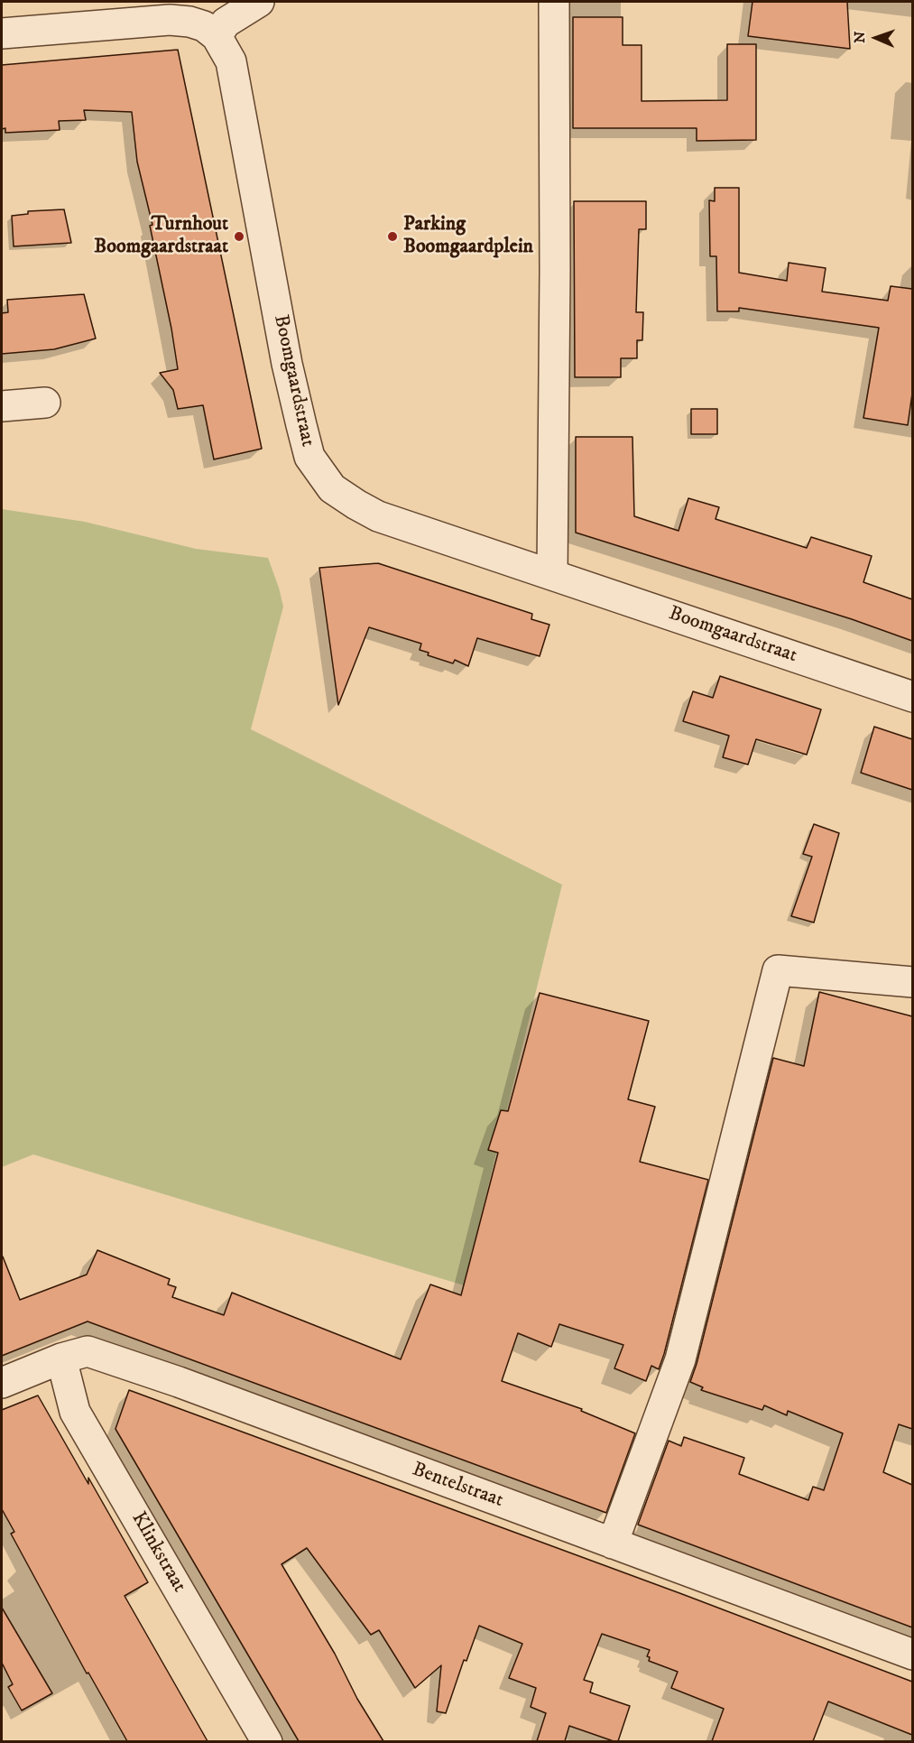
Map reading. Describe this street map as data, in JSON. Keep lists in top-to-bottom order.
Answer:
{
  "streets": {
    "street": ["Boomgaardstraat", "Bentelstraat", "Klinkstraat"]
  },
  "crossings": [
    ["Bentelstraat", "Klinkstraat"]
  ],
  "places": ["Turnhout Boomgaardstraat", "Parking Boomgaardplein"],
  "north": "left"
}
